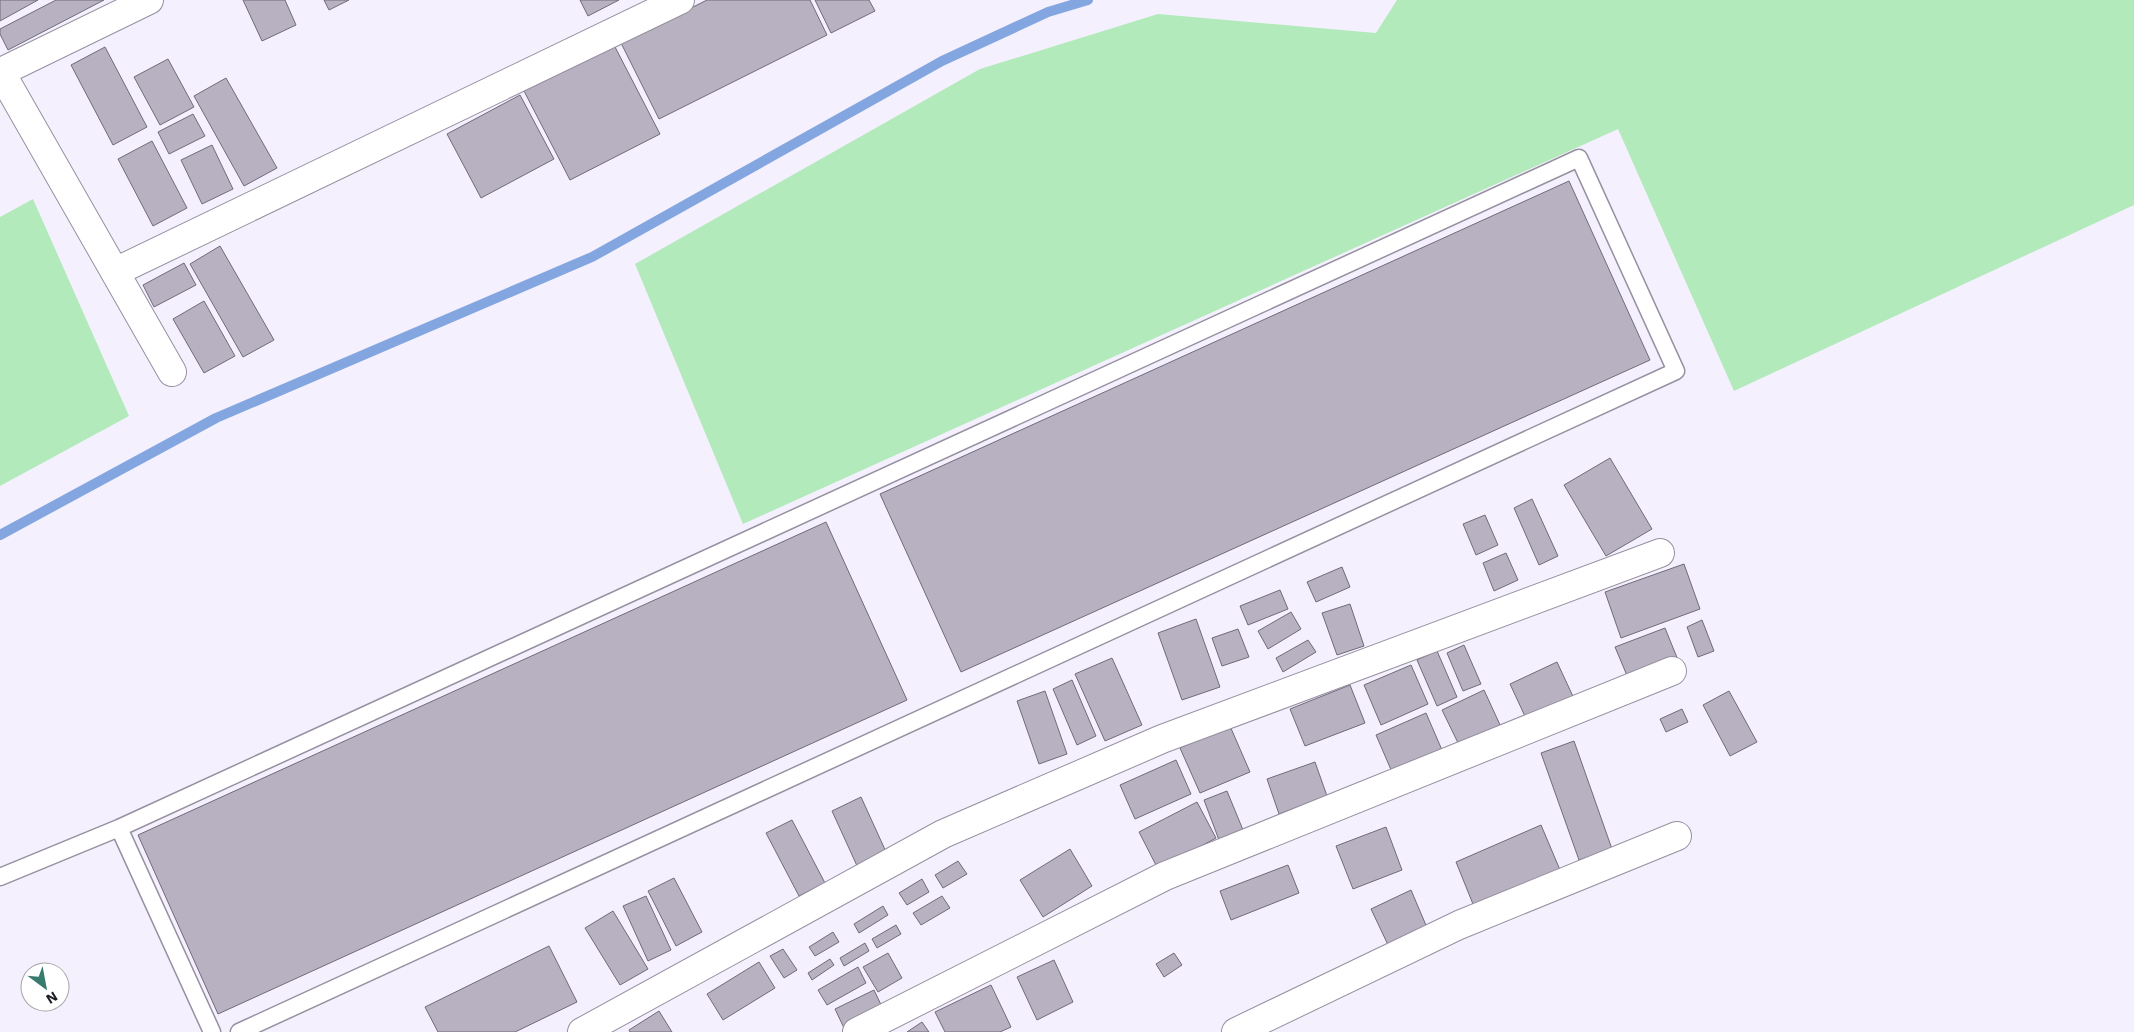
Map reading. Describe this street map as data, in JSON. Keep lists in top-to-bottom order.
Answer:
{
  "north": "bottom right"
}
